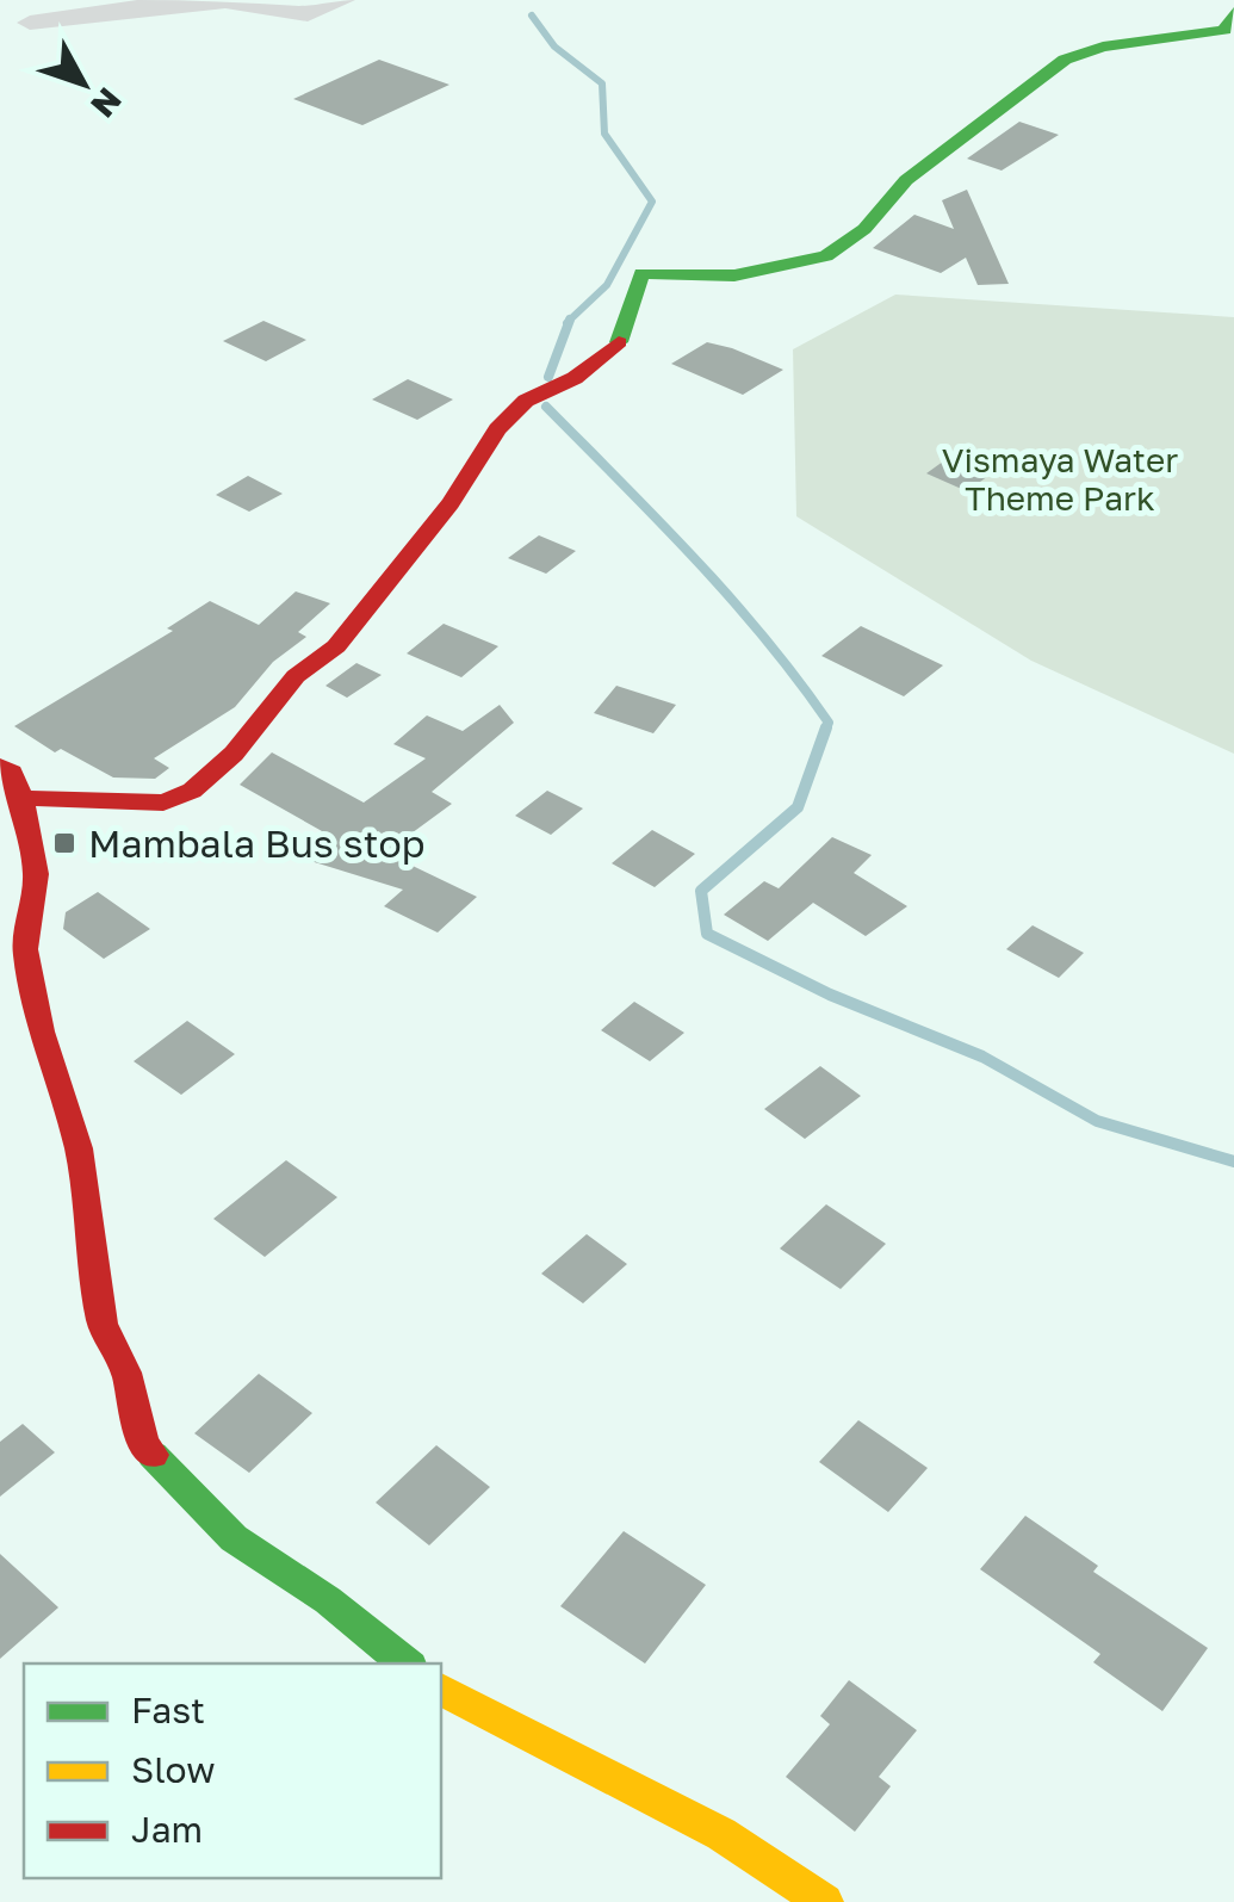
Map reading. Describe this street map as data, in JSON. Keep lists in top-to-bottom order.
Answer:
{
  "parks": ["Vismaya Water Theme Park"],
  "places": {
    "transit": ["Mambala Bus stop"]
  },
  "legend": ["Fast", "Slow", "Jam"],
  "north": "bottom right"
}
